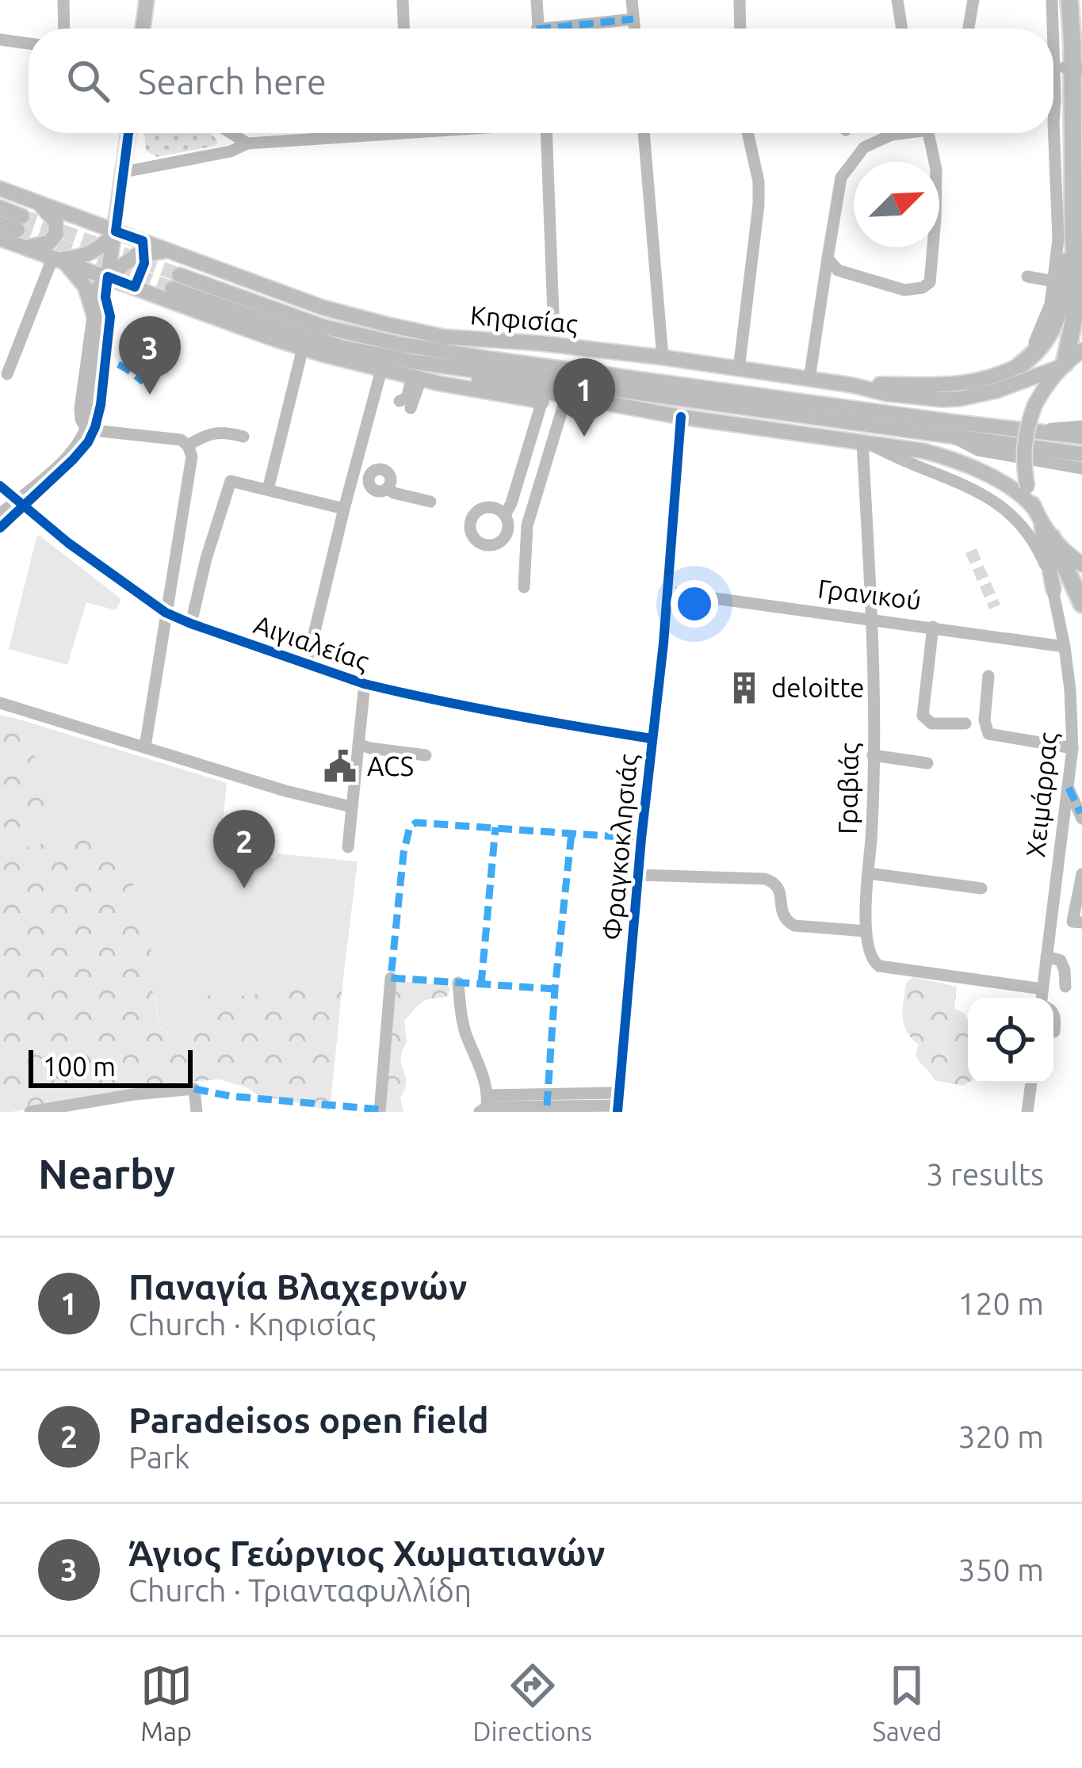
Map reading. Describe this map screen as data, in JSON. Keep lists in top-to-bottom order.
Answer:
{
  "streets": {
    "main road": ["Κηφισίας"],
    "street": [
      "Γρανικού",
      "Αιγιαλείας",
      "Γραβιάς",
      "Χειμάρρας",
      "Φραγκοκλησιάς"
    ]
  },
  "crossings": [
    ["Γρανικού", "Γραβιάς"],
    ["Γρανικού", "Χειμάρρας"],
    ["Γρανικού", "Φραγκοκλησιάς"],
    ["Αιγιαλείας", "Φραγκοκλησιάς"],
    ["Γραβιάς", "Χειμάρρας"]
  ],
  "places": {
    "building": ["deloitte"],
    "public building": ["ACS"]
  },
  "scale_bar": "100 m",
  "north": "top right",
  "page": {
    "search": "Search here",
    "pins": ["3", "1", "2"],
    "scale": "100 m",
    "heading": ["Nearby", "3 results"],
    "list": [
      {
        "mark": "1",
        "name": "Παναγία Βλαχερνών",
        "note": "Church · Κηφισίας",
        "value": "120 m"
      },
      {
        "mark": "2",
        "name": "Paradeisos open field",
        "note": "Park",
        "value": "320 m"
      },
      {
        "mark": "3",
        "name": "Άγιος Γεώργιος Χωματιανών",
        "note": "Church · Τριανταφυλλίδη",
        "value": "350 m"
      }
    ],
    "nav": ["Map", "Directions", "Saved"]
  }
}
